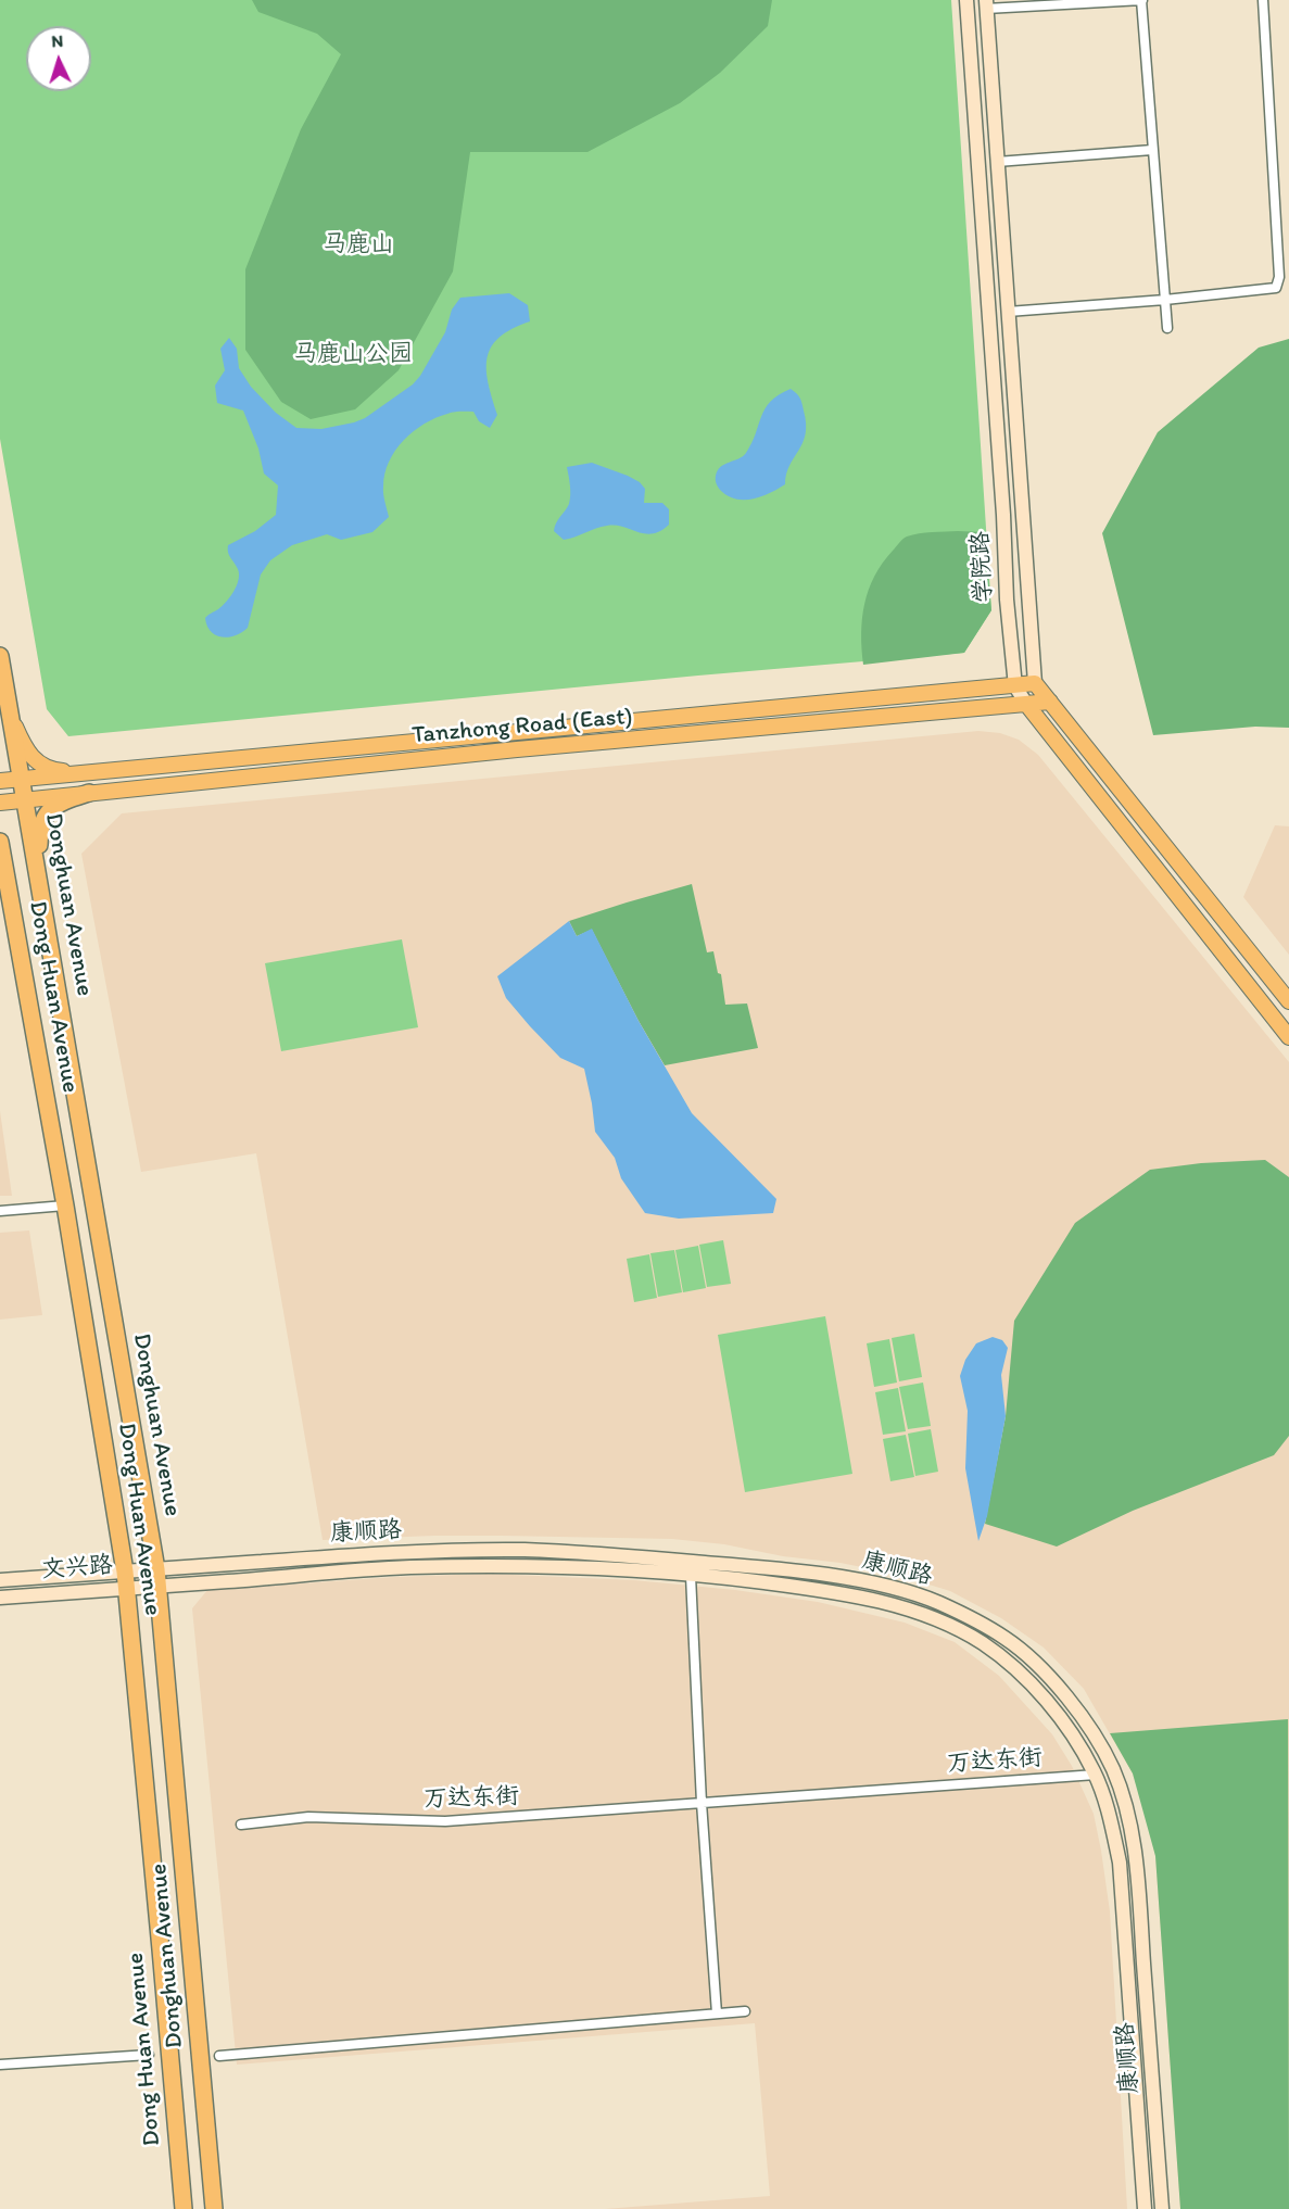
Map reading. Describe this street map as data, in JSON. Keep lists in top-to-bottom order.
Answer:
{
  "streets": {
    "highway": ["Donghuan Avenue", "Dong Huan Avenue"],
    "main road": [
      "学院路",
      "Tanzhong Road (East)",
      "康顺路",
      "文兴路"
    ],
    "street": ["万达东街"]
  },
  "crossings": [
    ["学院路", "Tanzhong Road (East)"],
    ["Tanzhong Road (East)", "Donghuan Avenue"],
    ["Donghuan Avenue", "康顺路"],
    ["Donghuan Avenue", "文兴路"],
    ["Dong Huan Avenue", "文兴路"],
    ["康顺路", "文兴路"],
    ["康顺路", "万达东街"]
  ],
  "parks": ["马鹿山", "马鹿山公园"],
  "north": "top"
}
